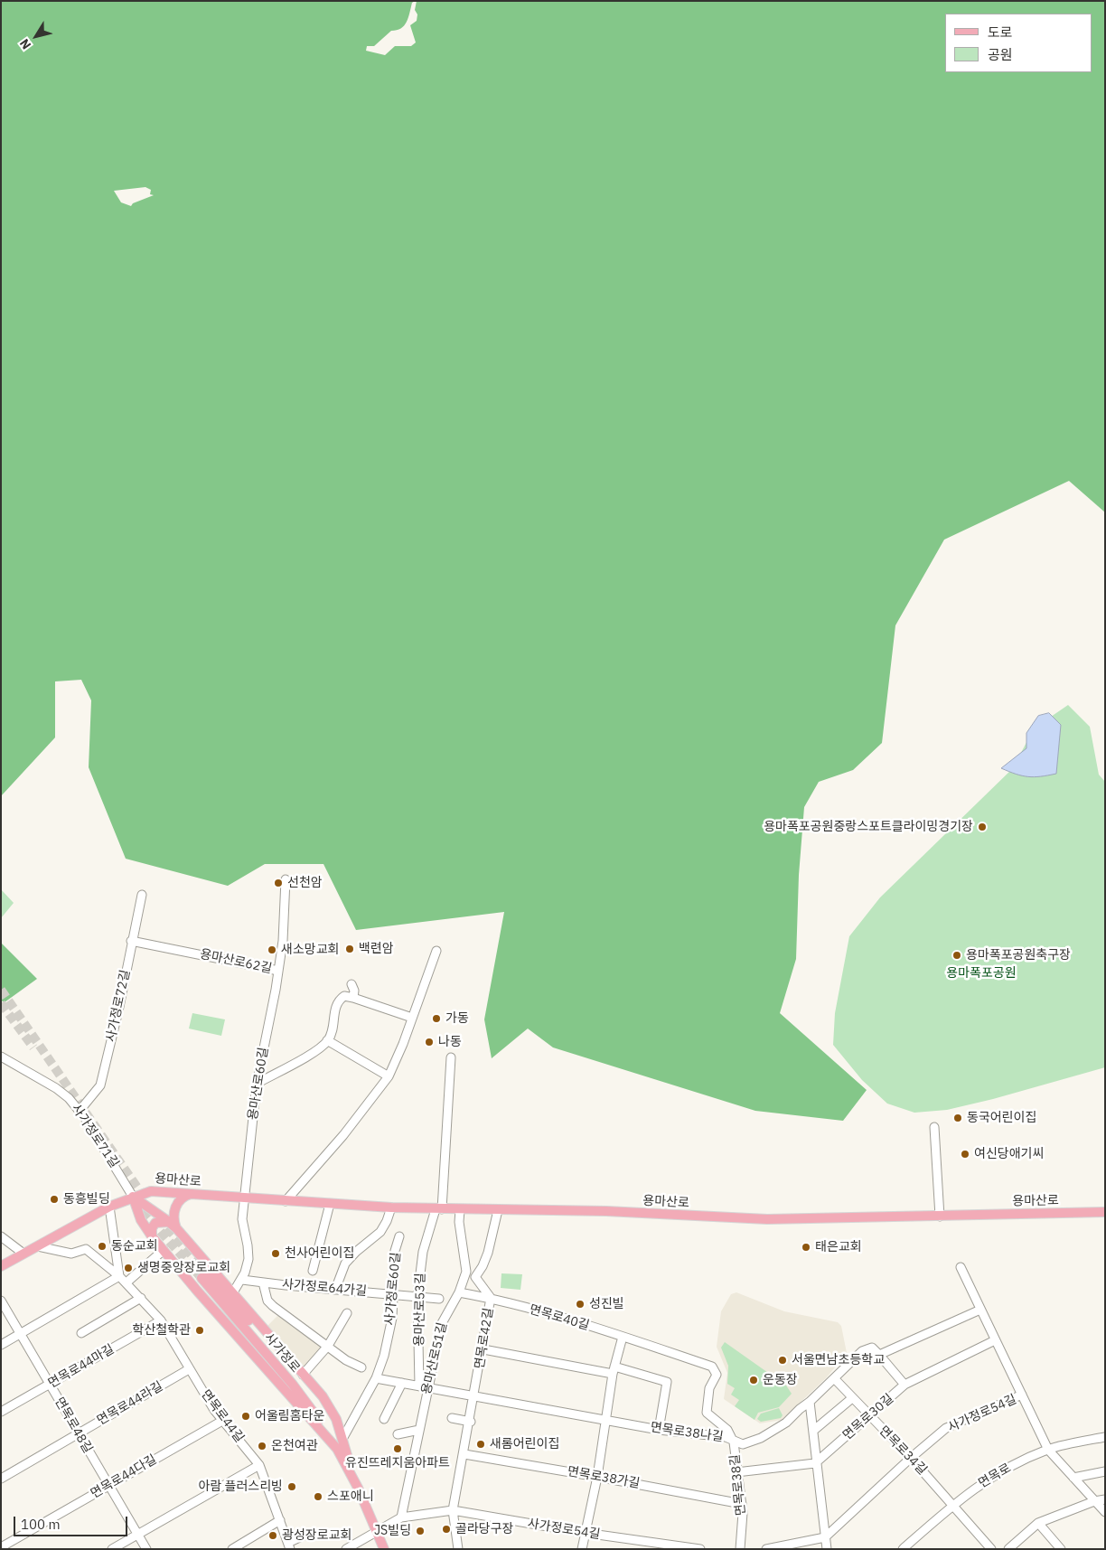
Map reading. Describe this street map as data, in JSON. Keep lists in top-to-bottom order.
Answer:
{
  "streets": {
    "main road": ["용마산로", "사가정로"],
    "street": [
      "용마산로62길",
      "사가정로72길",
      "용마산로60길",
      "사가정로71길",
      "사가정로64가길",
      "사가정로60길",
      "용마산로53길",
      "면목로40길",
      "면목로42길",
      "용마산로51길",
      "면목로44마길",
      "면목로44라길",
      "사가정로54길",
      "면목로44길",
      "면목로30길",
      "면목로48길",
      "면목로38나길",
      "면목로34길",
      "면목로",
      "면목로44다길",
      "면목로38가길",
      "면목로38길"
    ]
  },
  "crossings": [
    ["용마산로62길", "사가정로72길"],
    ["용마산로62길", "용마산로60길"],
    ["사가정로72길", "사가정로71길"],
    ["용마산로60길", "용마산로"],
    ["용마산로60길", "사가정로64가길"],
    ["사가정로71길", "용마산로"],
    ["용마산로", "용마산로53길"],
    ["용마산로", "면목로42길"],
    ["용마산로", "용마산로51길"],
    ["사가정로64가길", "사가정로60길"],
    ["사가정로64가길", "용마산로53길"],
    ["사가정로60길", "사가정로"],
    ["사가정로60길", "면목로38나길"],
    ["용마산로53길", "면목로38나길"],
    ["면목로40길", "면목로42길"],
    ["면목로40길", "용마산로51길"],
    ["면목로40길", "면목로38길"],
    ["면목로42길", "사가정로54길"],
    ["면목로42길", "면목로38나길"],
    ["면목로42길", "면목로38가길"],
    ["용마산로51길", "사가정로54길"],
    ["용마산로51길", "면목로38나길"],
    ["면목로44마길", "면목로44길"],
    ["면목로44마길", "면목로48길"],
    ["면목로44라길", "면목로44길"],
    ["면목로44라길", "면목로48길"],
    ["사가정로54길", "면목로34길"],
    ["면목로44길", "면목로44다길"],
    ["면목로30길", "면목로34길"],
    ["면목로48길", "면목로44다길"],
    ["면목로38나길", "면목로34길"],
    ["면목로38나길", "면목로38길"],
    ["면목로34길", "면목로"],
    ["면목로38가길", "면목로38길"]
  ],
  "parks": ["용마폭포공원"],
  "places": [
    "용마폭포공원중랑스포트클라이밍경기장",
    "선천암",
    "백련암",
    "새소망교회",
    "용마폭포공원축구장",
    "가동",
    "나동",
    "동국어린이집",
    "여신당애기씨",
    "동흥빌딩",
    "동순교회",
    "태은교회",
    "천사어린이집",
    "생명중앙장로교회",
    "성진빌",
    "학산철학관",
    "서울면남초등학교",
    "운동장",
    "어울림홈타운",
    "새롬어린이집",
    "온천여관",
    "유진뜨레지움아파트",
    "아람 플러스리빙",
    "스포애니",
    "골라당구장",
    "JS빌딩",
    "광성장로교회"
  ],
  "legend": ["도로", "공원"],
  "scale_bar": "100 m",
  "north": "bottom left"
}
